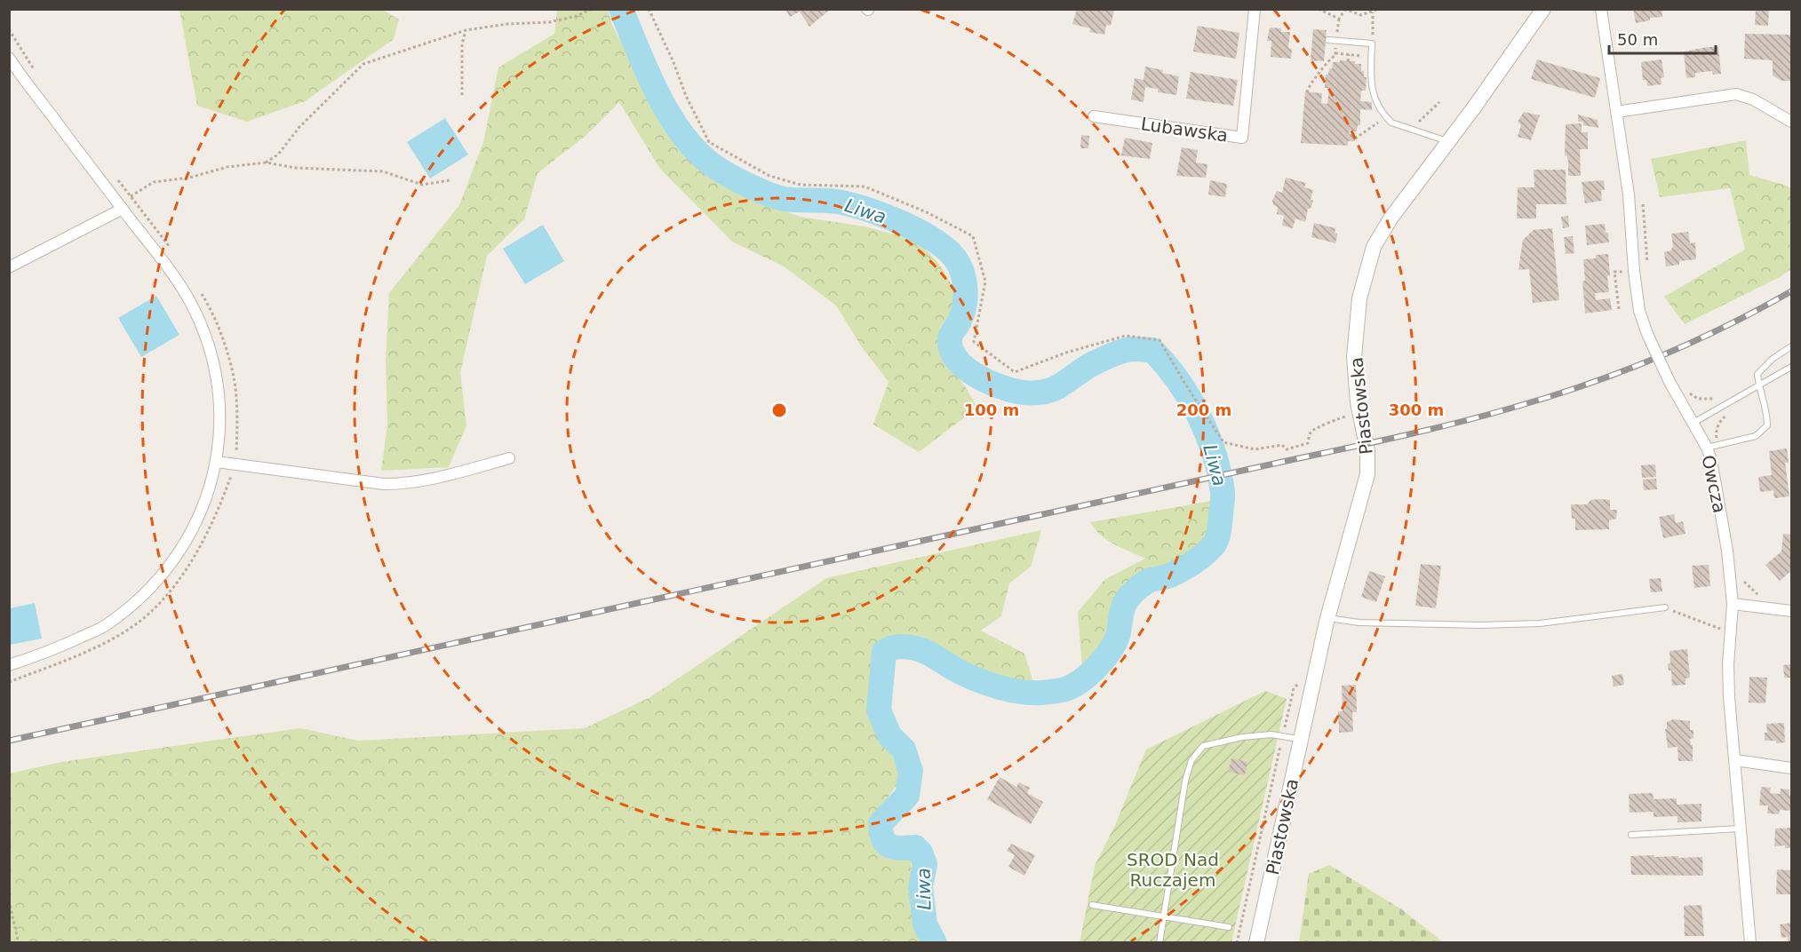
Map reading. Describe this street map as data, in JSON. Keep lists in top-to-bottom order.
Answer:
{
  "streets": {
    "street": ["Lubawska", "Piastowska", "Owcza"]
  },
  "water": ["Liwa"],
  "parks": ["SROD Nad Ruczajem"],
  "scale_bar": "50 m",
  "rings": ["100 m", "200 m", "300 m"]
}
